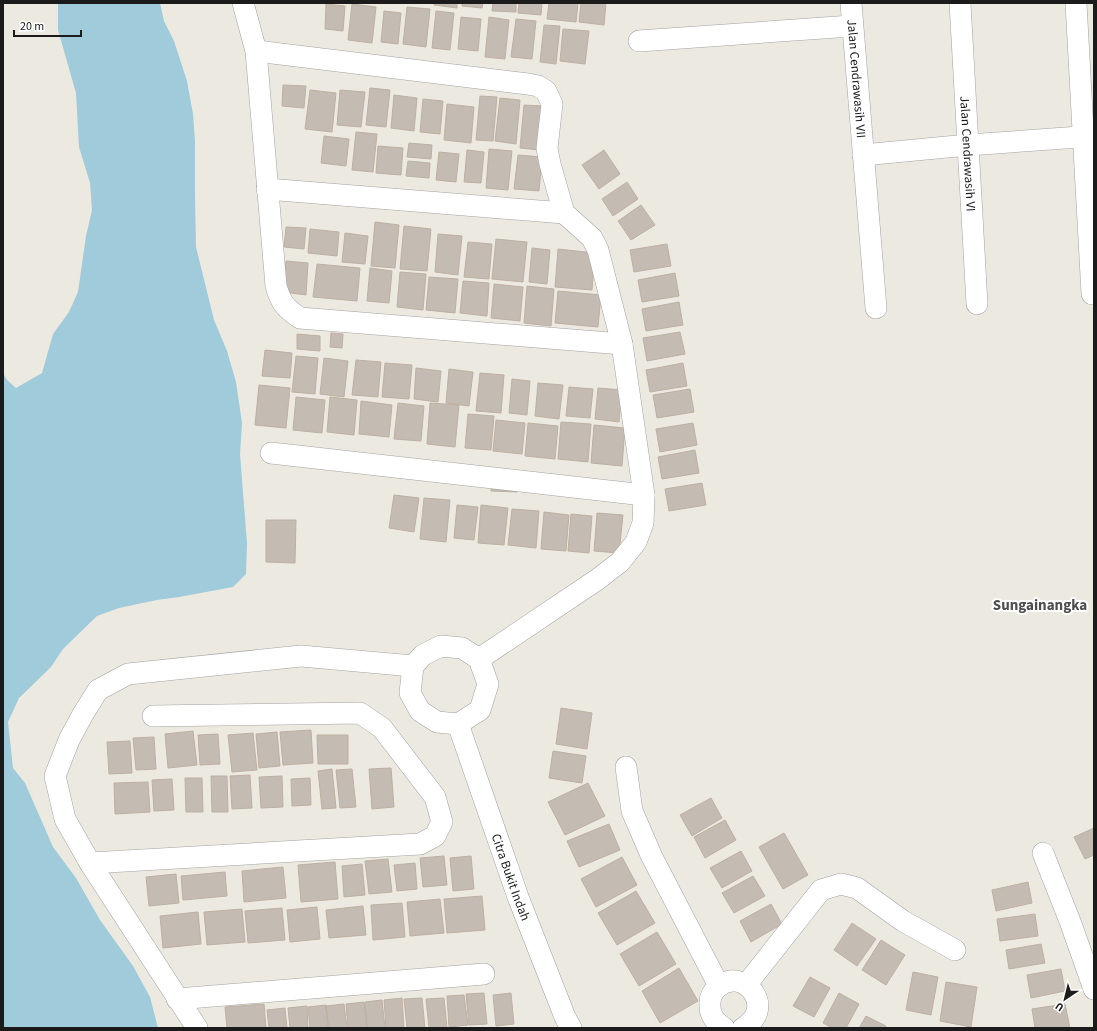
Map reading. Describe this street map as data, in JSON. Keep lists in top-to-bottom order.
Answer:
{
  "streets": {
    "street": ["Jalan Cendrawasih VII", "Jalan Cendrawasih VI", "Citra Bukit Indah"]
  },
  "districts": ["Sungainangka"],
  "scale_bar": "20 m",
  "north": "bottom left"
}
